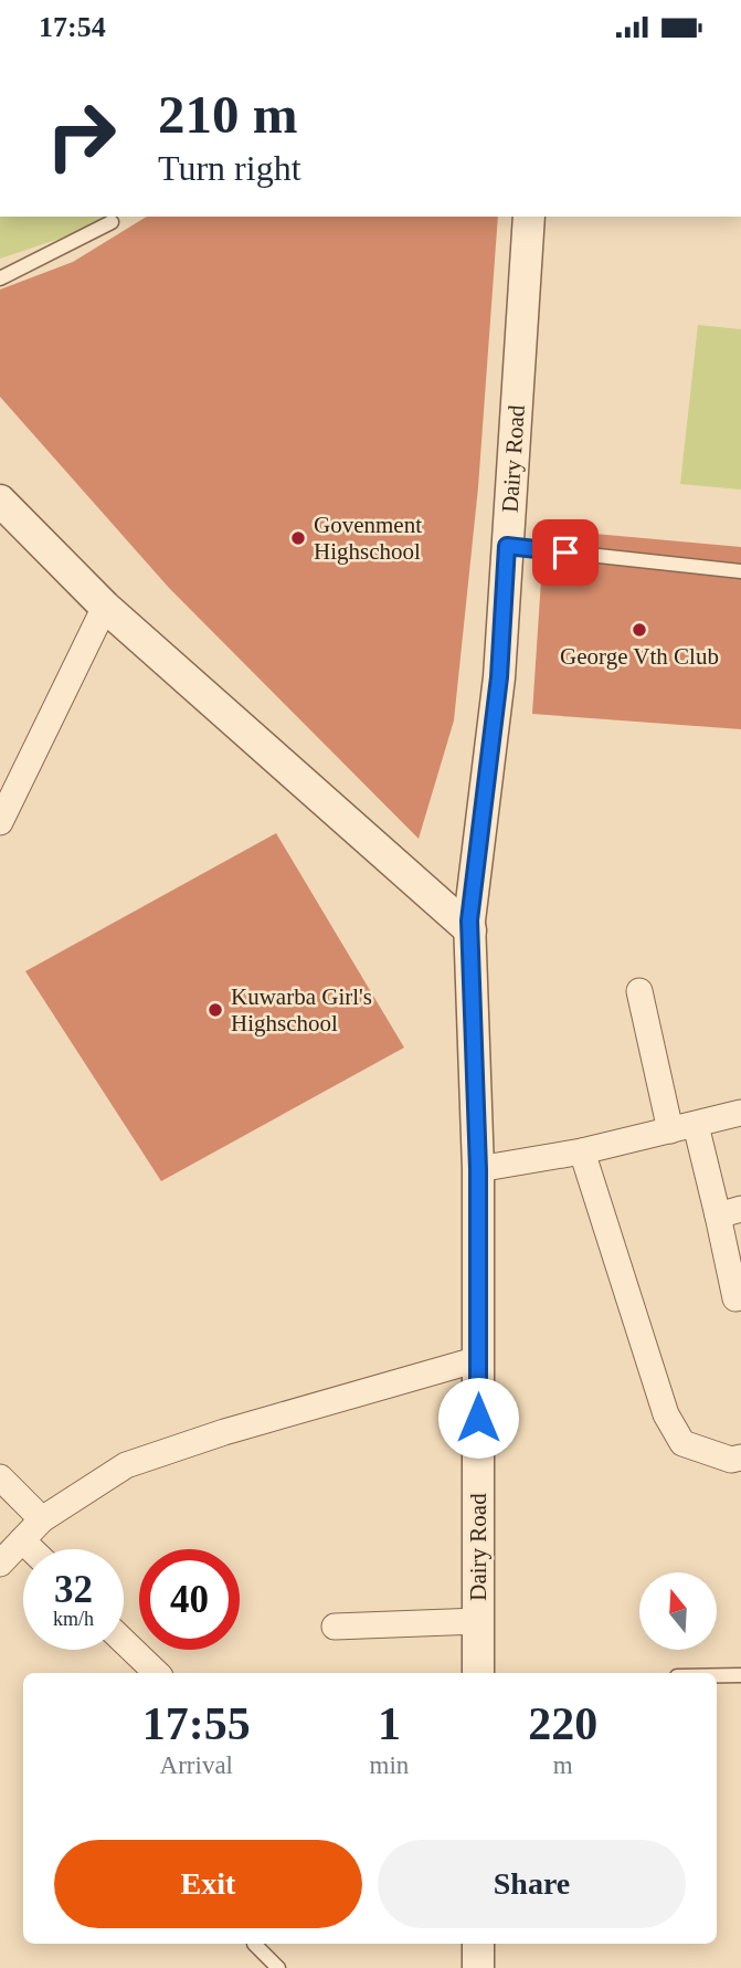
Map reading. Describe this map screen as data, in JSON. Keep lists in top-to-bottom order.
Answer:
{
  "streets": {
    "street": ["Dairy Road"]
  },
  "places": ["Govenment Highschool", "George Vth Club", "Kuwarba Girl's Highschool"],
  "north": "top",
  "page": {
    "status": "17:54",
    "turn": ["210 m", "Turn right"],
    "speed": "32 km/h",
    "limit": "40",
    "eta": [
      "17:55",
      "Arrival",
      "1",
      "min",
      "220",
      "m"
    ],
    "buttons": ["Exit", "Share"]
  }
}
